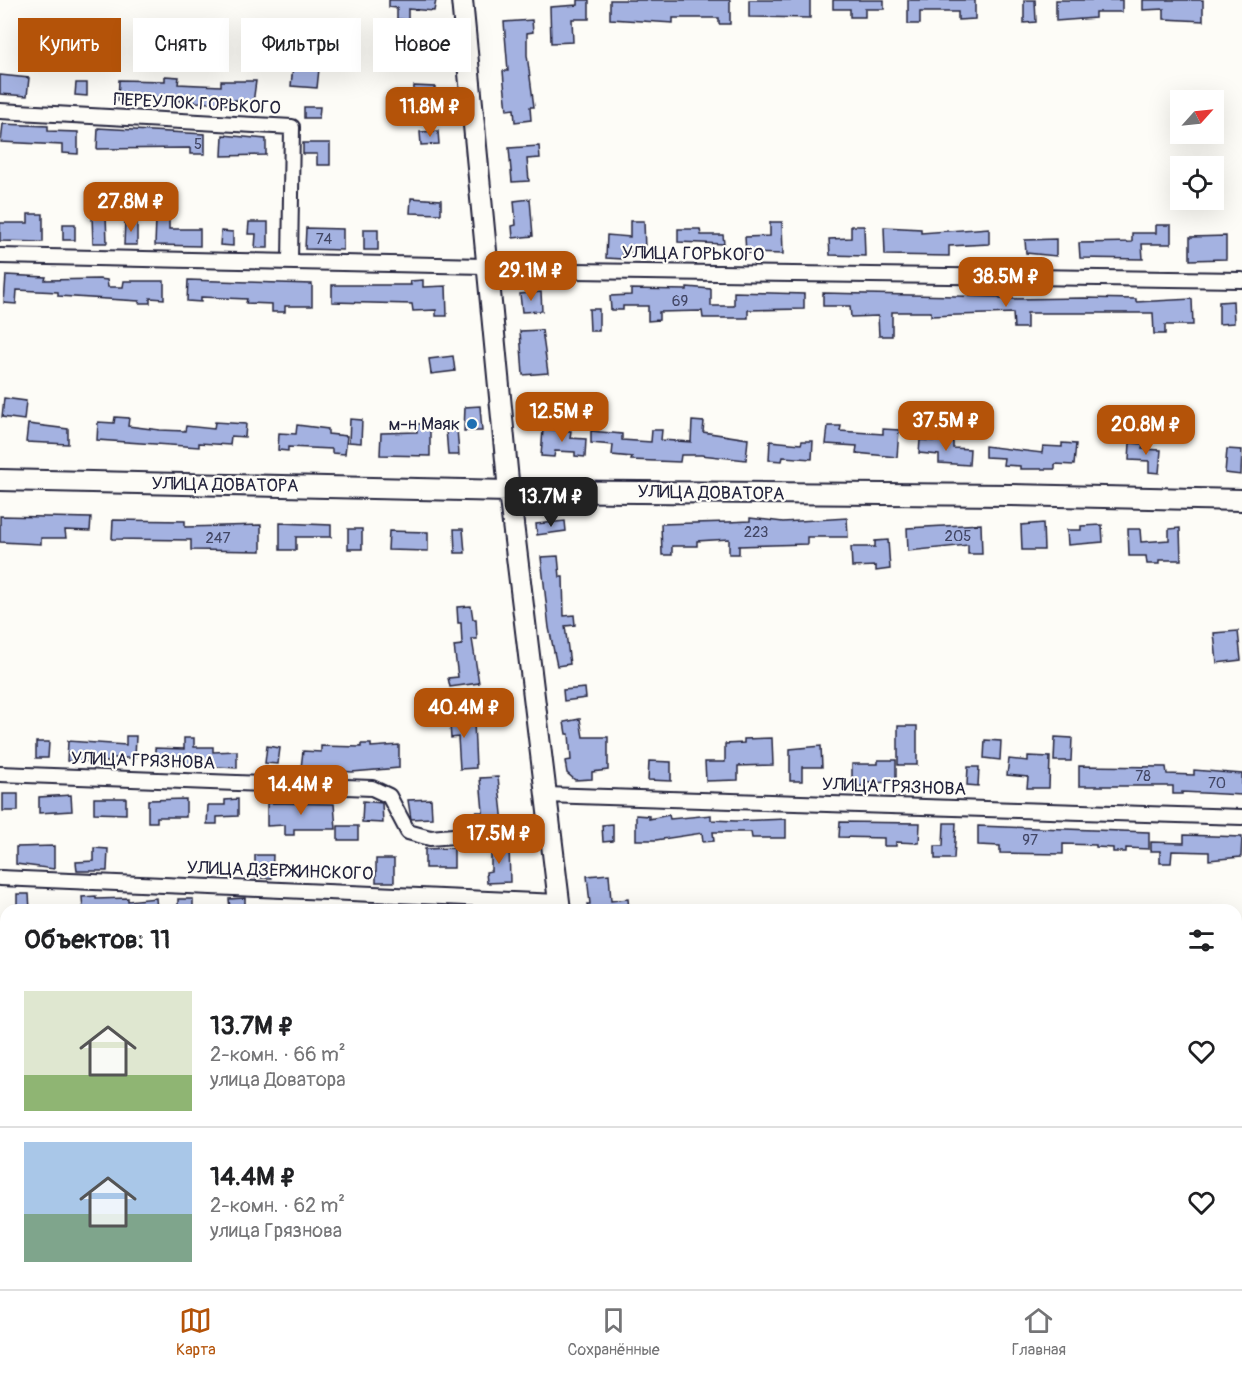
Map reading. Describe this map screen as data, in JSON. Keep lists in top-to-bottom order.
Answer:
{
  "streets": {
    "main road": ["УЛИЦА ДОВАТОРА"],
    "street": [
      "ПЕРЕУЛОК ГОРЬКОГО",
      "УЛИЦА ГОРЬКОГО",
      "УЛИЦА ГРЯЗНОВА",
      "УЛИЦА ДЗЕРЖИНСКОГО"
    ]
  },
  "crossings": [
    ["ПЕРЕУЛОК ГОРЬКОГО", "УЛИЦА ГОРЬКОГО"]
  ],
  "places": ["м-н Маяк"],
  "house_numbers": [
    "5",
    "74",
    "69",
    "223",
    "205",
    "247",
    "78",
    "70",
    "97"
  ],
  "north": "top right",
  "page": {
    "chip": [
      "Купить",
      "Снять",
      "Фильтры",
      "Новое"
    ],
    "price": [
      "11.8M ₽",
      "27.8M ₽",
      "29.1M ₽",
      "38.5M ₽",
      "12.5M ₽",
      "37.5M ₽",
      "20.8M ₽",
      "13.7M ₽",
      "40.4M ₽",
      "14.4M ₽",
      "17.5M ₽"
    ],
    "heading": "Объектов: 11",
    "list": [
      {
        "name": "13.7M ₽",
        "note": "2-комн. · 66 m² · улица Доватора"
      },
      {
        "name": "14.4M ₽",
        "note": "2-комн. · 62 m² · улица Грязнова"
      }
    ],
    "tabs": ["Карта", "Сохранённые", "Главная"]
  }
}
